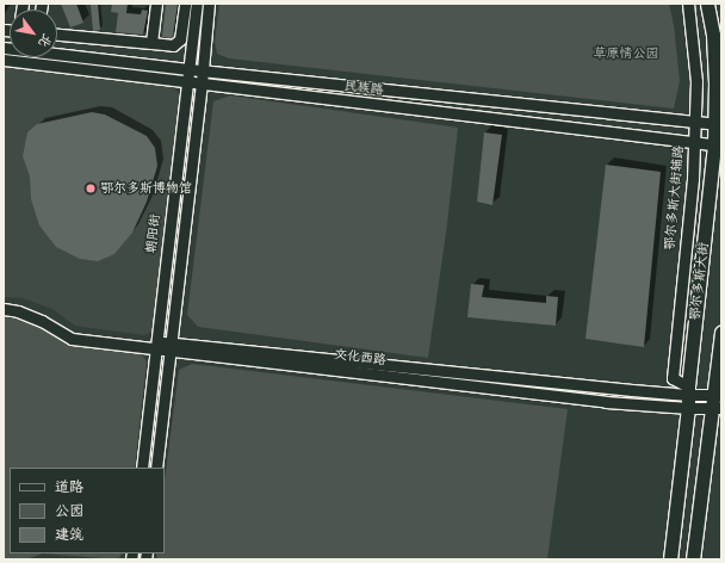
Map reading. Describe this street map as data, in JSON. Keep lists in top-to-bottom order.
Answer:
{
  "streets": {
    "main road": ["鄂尔多斯大街"],
    "street": [
      "民族路",
      "鄂尔多斯大街辅路",
      "朝阳街",
      "文化西路"
    ]
  },
  "crossings": [
    ["民族路", "鄂尔多斯大街辅路"],
    ["民族路", "朝阳街"],
    ["民族路", "鄂尔多斯大街"],
    ["鄂尔多斯大街辅路", "鄂尔多斯大街"],
    ["鄂尔多斯大街辅路", "文化西路"],
    ["朝阳街", "文化西路"],
    ["鄂尔多斯大街", "文化西路"]
  ],
  "parks": ["草原情公园"],
  "places": ["鄂尔多斯博物馆"],
  "legend": ["道路", "公园", "建筑"],
  "north": "bottom right"
}
